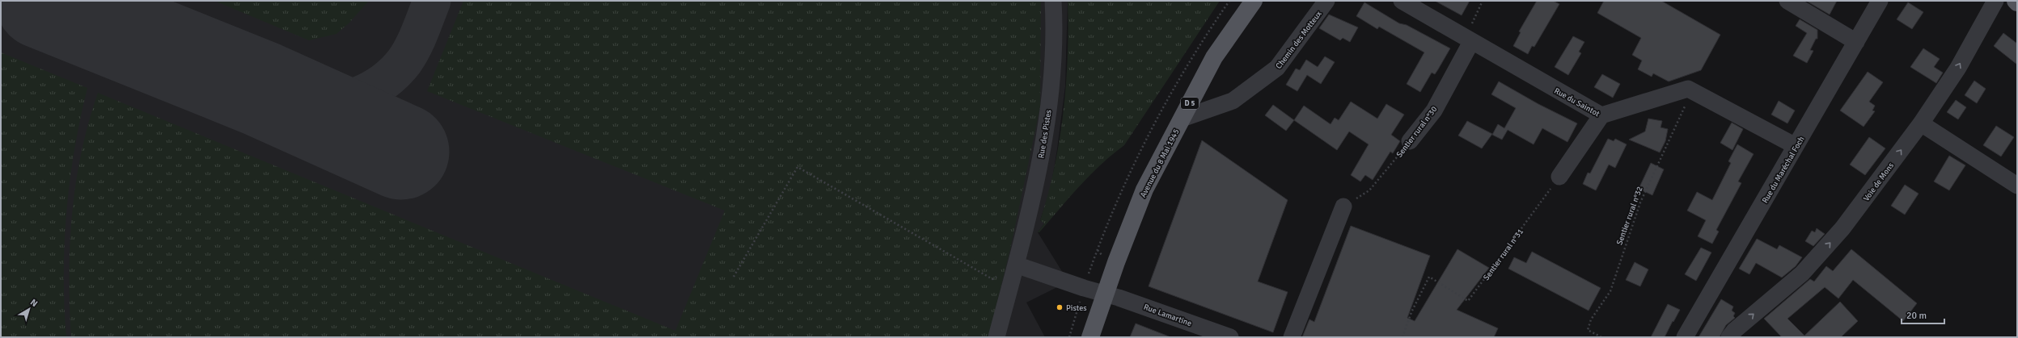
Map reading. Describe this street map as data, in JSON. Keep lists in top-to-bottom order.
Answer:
{
  "streets": {
    "main road": ["D 5", "Avenue du 8 Mai 1945"],
    "street": [
      "Chemin des Motteux",
      "Rue du Saintot",
      "Sentier rural n°30",
      "Rue des Pistes",
      "Rue du Maréchal Foch",
      "Voie de Mons",
      "Rue Lamartine"
    ],
    "path": ["Sentier rural n°32", "Sentier rural n°31"]
  },
  "crossings": [
    ["Chemin des Motteux", "Avenue du 8 Mai 1945"],
    ["Rue du Saintot", "Sentier rural n°30"],
    ["Rue du Saintot", "Sentier rural n°32"],
    ["Rue des Pistes", "Rue Lamartine"],
    ["Avenue du 8 Mai 1945", "Rue Lamartine"]
  ],
  "one_way": ["Voie de Mons"],
  "places": ["Pistes"],
  "scale_bar": "20 m",
  "north": "top right"
}
